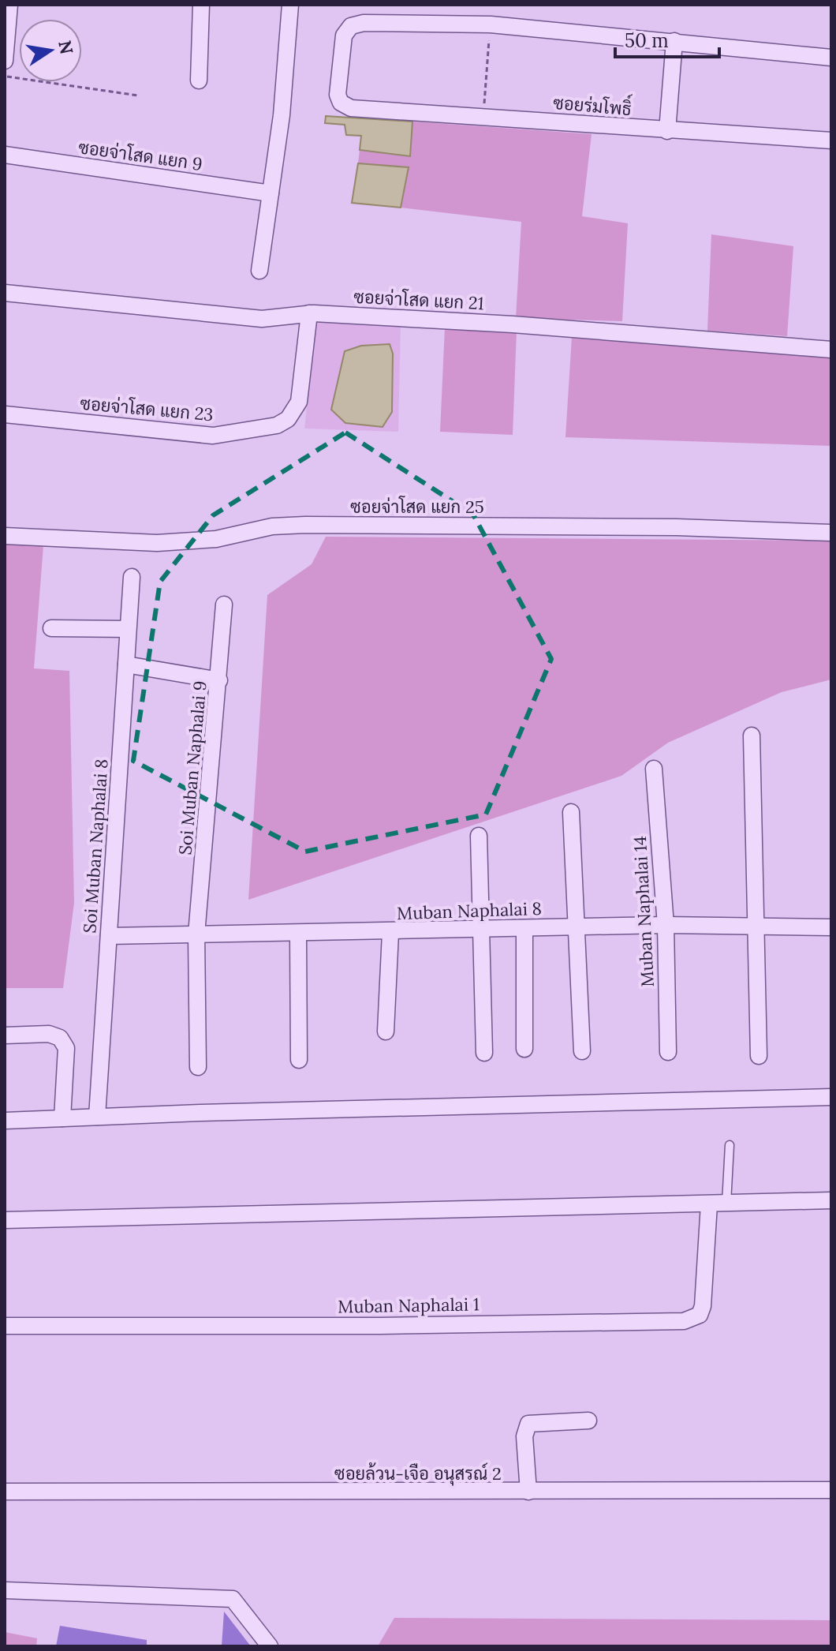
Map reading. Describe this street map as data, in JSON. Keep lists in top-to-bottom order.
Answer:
{
  "streets": {
    "street": [
      "ซอยร่มโพธิ์",
      "ซอยจ่าโสด แยก 9",
      "ซอยจ่าโสด แยก 21",
      "ซอยจ่าโสด แยก 23",
      "ซอยจ่าโสด แยก 25",
      "Soi Muban Naphalai 9",
      "Soi Muban Naphalai 8",
      "Muban Naphalai 8",
      "Muban Naphalai 14",
      "Muban Naphalai 1",
      "ซอยล้วน-เจือ อนุสรณ์ 2"
    ]
  },
  "crossings": [
    ["ซอยจ่าโสด แยก 21", "ซอยจ่าโสด แยก 23"],
    ["Soi Muban Naphalai 9", "Muban Naphalai 8"],
    ["Soi Muban Naphalai 8", "Muban Naphalai 8"],
    ["Muban Naphalai 8", "Muban Naphalai 14"]
  ],
  "scale_bar": "50 m",
  "north": "right"
}
